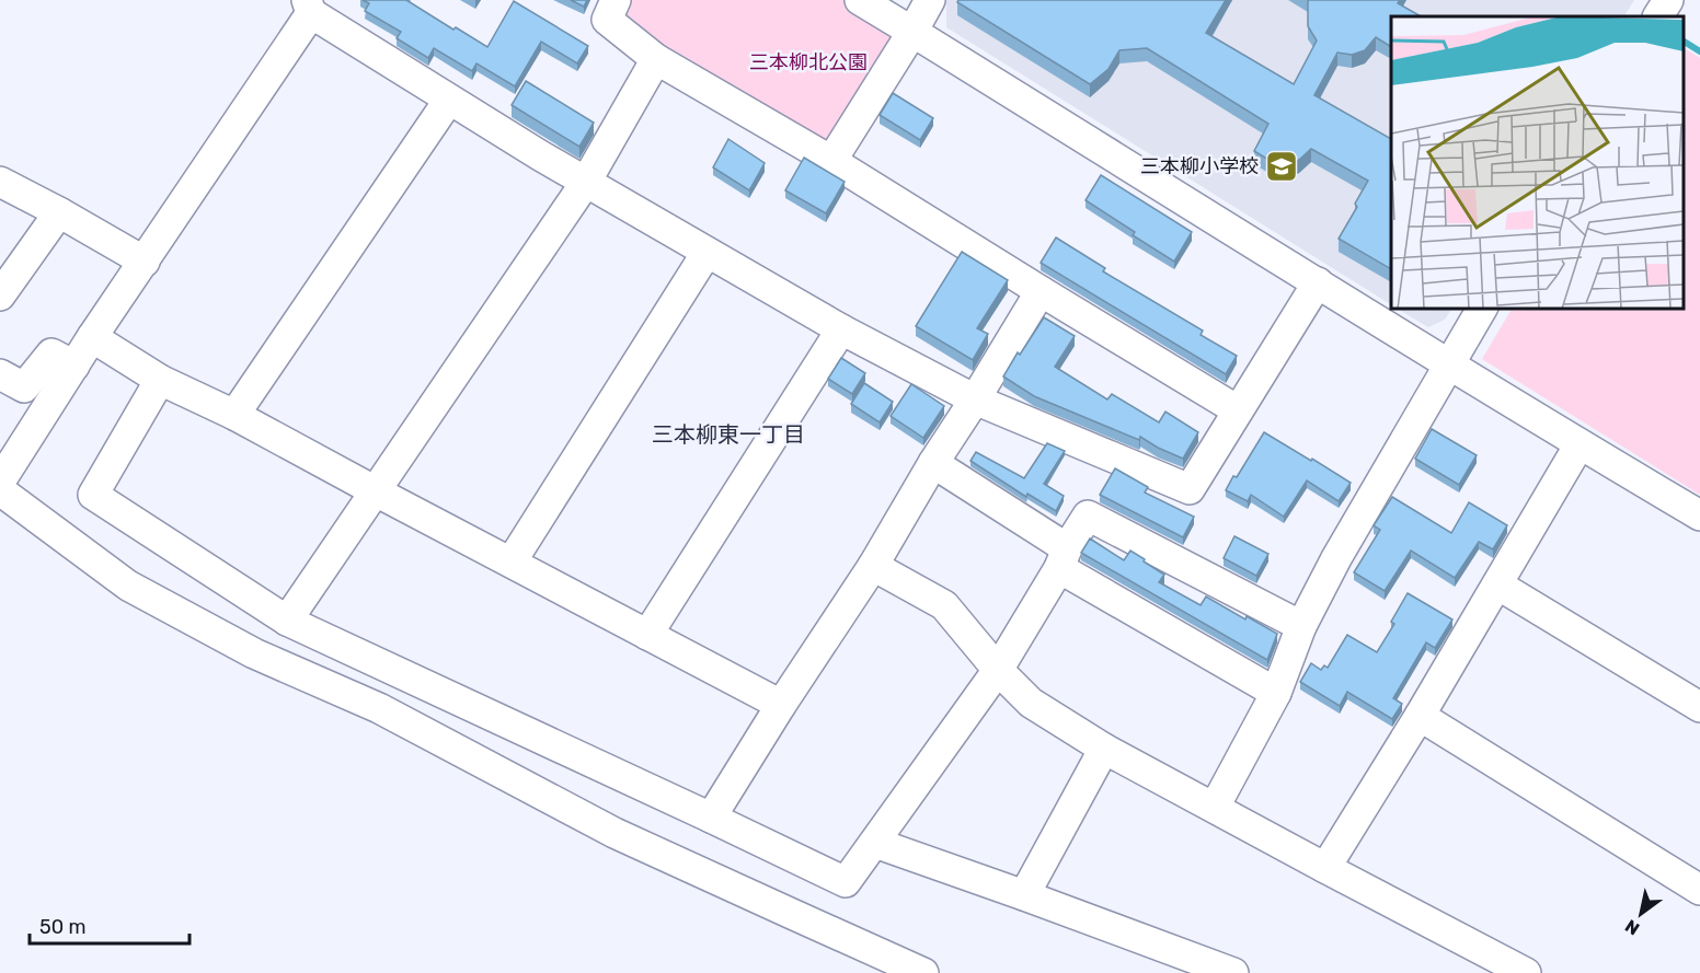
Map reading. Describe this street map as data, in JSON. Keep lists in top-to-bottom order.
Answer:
{
  "districts": ["三本柳東一丁目"],
  "parks": ["三本柳北公園"],
  "places": {
    "school or university": ["三本柳小学校"]
  },
  "scale_bar": "50 m",
  "north": "bottom left"
}
